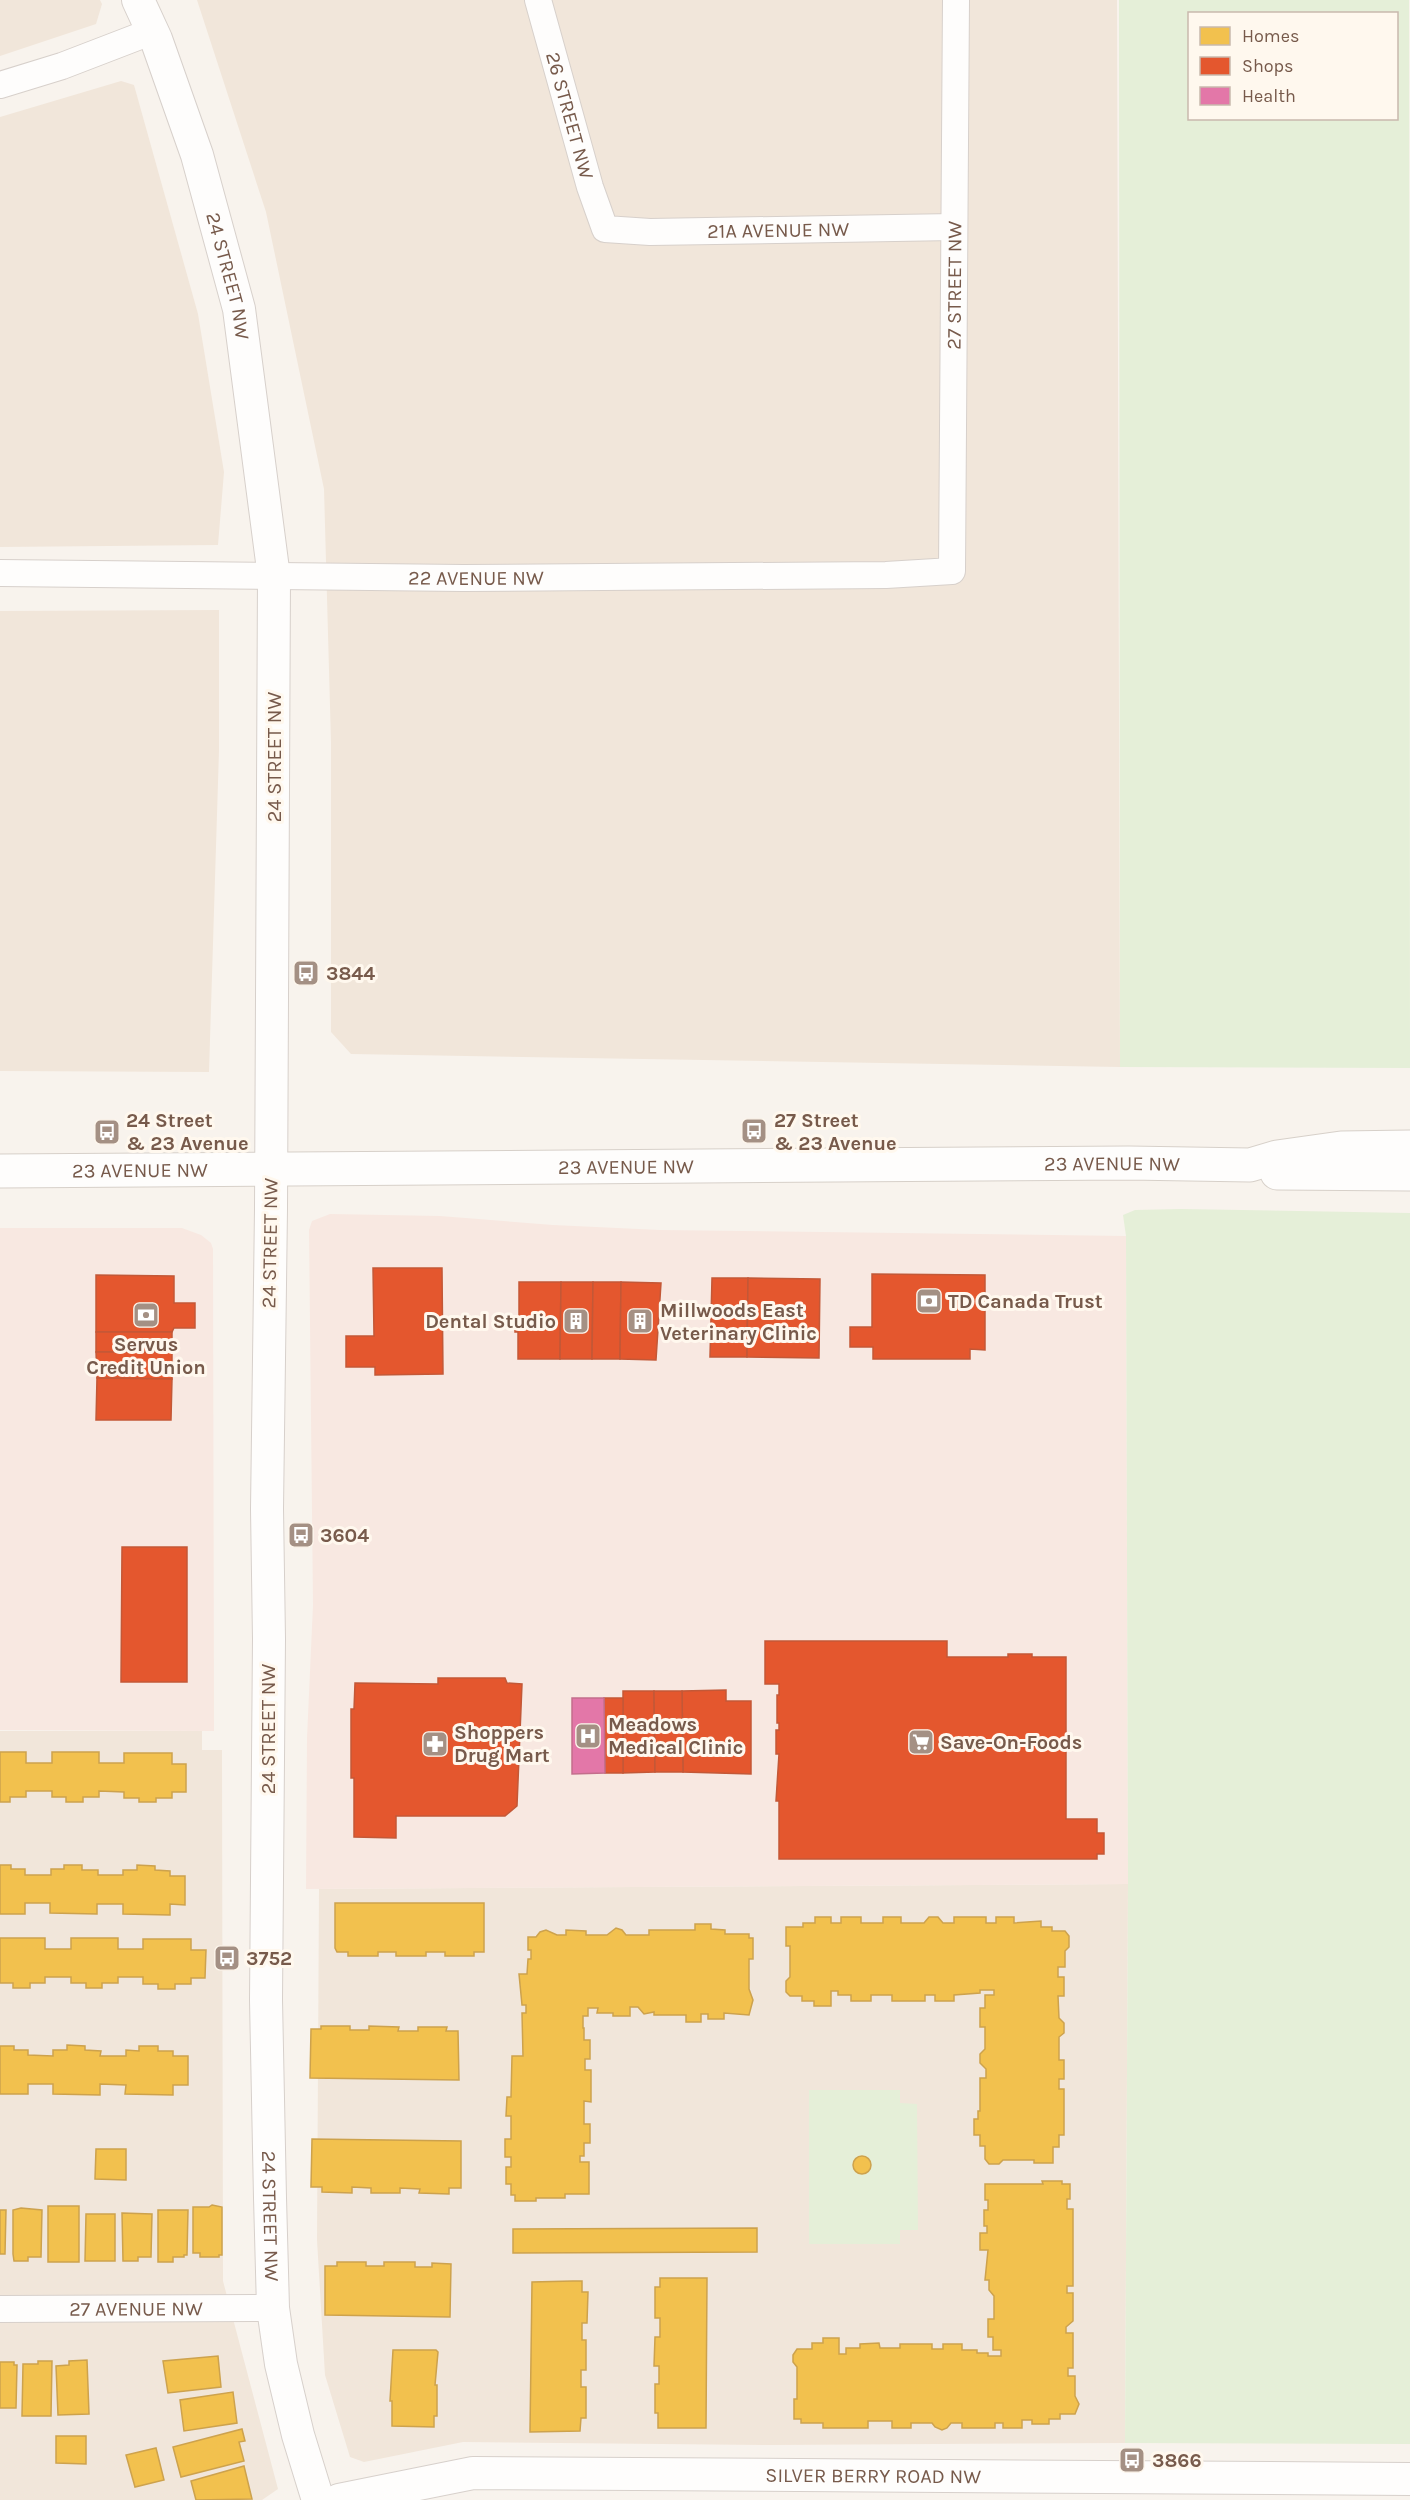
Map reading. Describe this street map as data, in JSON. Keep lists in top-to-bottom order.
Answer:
{
  "streets": {
    "main road": ["23 AVENUE NW"],
    "street": [
      "26 STREET NW",
      "21A AVENUE NW",
      "24 STREET NW",
      "27 STREET NW",
      "22 AVENUE NW",
      "27 AVENUE NW",
      "SILVER BERRY ROAD NW"
    ]
  },
  "crossings": [
    ["26 STREET NW", "21A AVENUE NW"],
    ["21A AVENUE NW", "27 STREET NW"],
    ["24 STREET NW", "22 AVENUE NW"],
    ["24 STREET NW", "23 AVENUE NW"],
    ["24 STREET NW", "27 AVENUE NW"],
    ["27 STREET NW", "22 AVENUE NW"]
  ],
  "places": {
    "bus stop": [
      "3844",
      "27 Street & 23 Avenue",
      "24 Street & 23 Avenue",
      "3604",
      "3752",
      "3866"
    ],
    "bank": ["TD Canada Trust", "Servus Credit Union"],
    "building": ["Dental Studio", "Millwoods East Veterinary Clinic"],
    "hospital": ["Meadows Medical Clinic"],
    "supermarket": ["Save-On-Foods"],
    "pharmacy": ["Shoppers Drug Mart"]
  },
  "legend": ["Homes", "Shops", "Health"]
}
